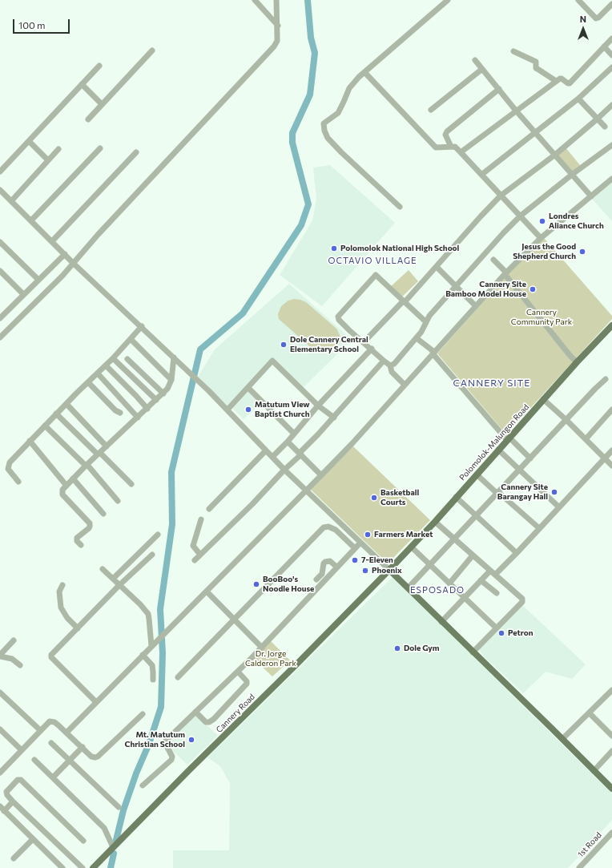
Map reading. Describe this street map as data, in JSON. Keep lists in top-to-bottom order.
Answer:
{
  "streets": {
    "main road": ["Polomolok-Malungon Road", "Cannery Road"],
    "street": ["1st Road"]
  },
  "crossings": [
    ["Polomolok-Malungon Road", "Cannery Road"]
  ],
  "districts": ["OCTAVIO VILLAGE", "CANNERY SITE", "ESPOSADO"],
  "parks": ["Cannery Community Park", "Dr. Jorge Calderon Park"],
  "places": [
    "Londres Aliance Church",
    "Polomolok National High School",
    "Jesus the Good Shepherd Church",
    "Cannery Site Bamboo Model House",
    "Dole Cannery Central Elementary School",
    "Matutum View Baptist Church",
    "Cannery Site Barangay Hall",
    "Basketball Courts",
    "Farmers Market",
    "7-Eleven",
    "Phoenix",
    "BooBoo's Noodle House",
    "Petron",
    "Dole Gym",
    "Mt. Matutum Christian School"
  ],
  "scale_bar": "100 m",
  "north": "top"
}
